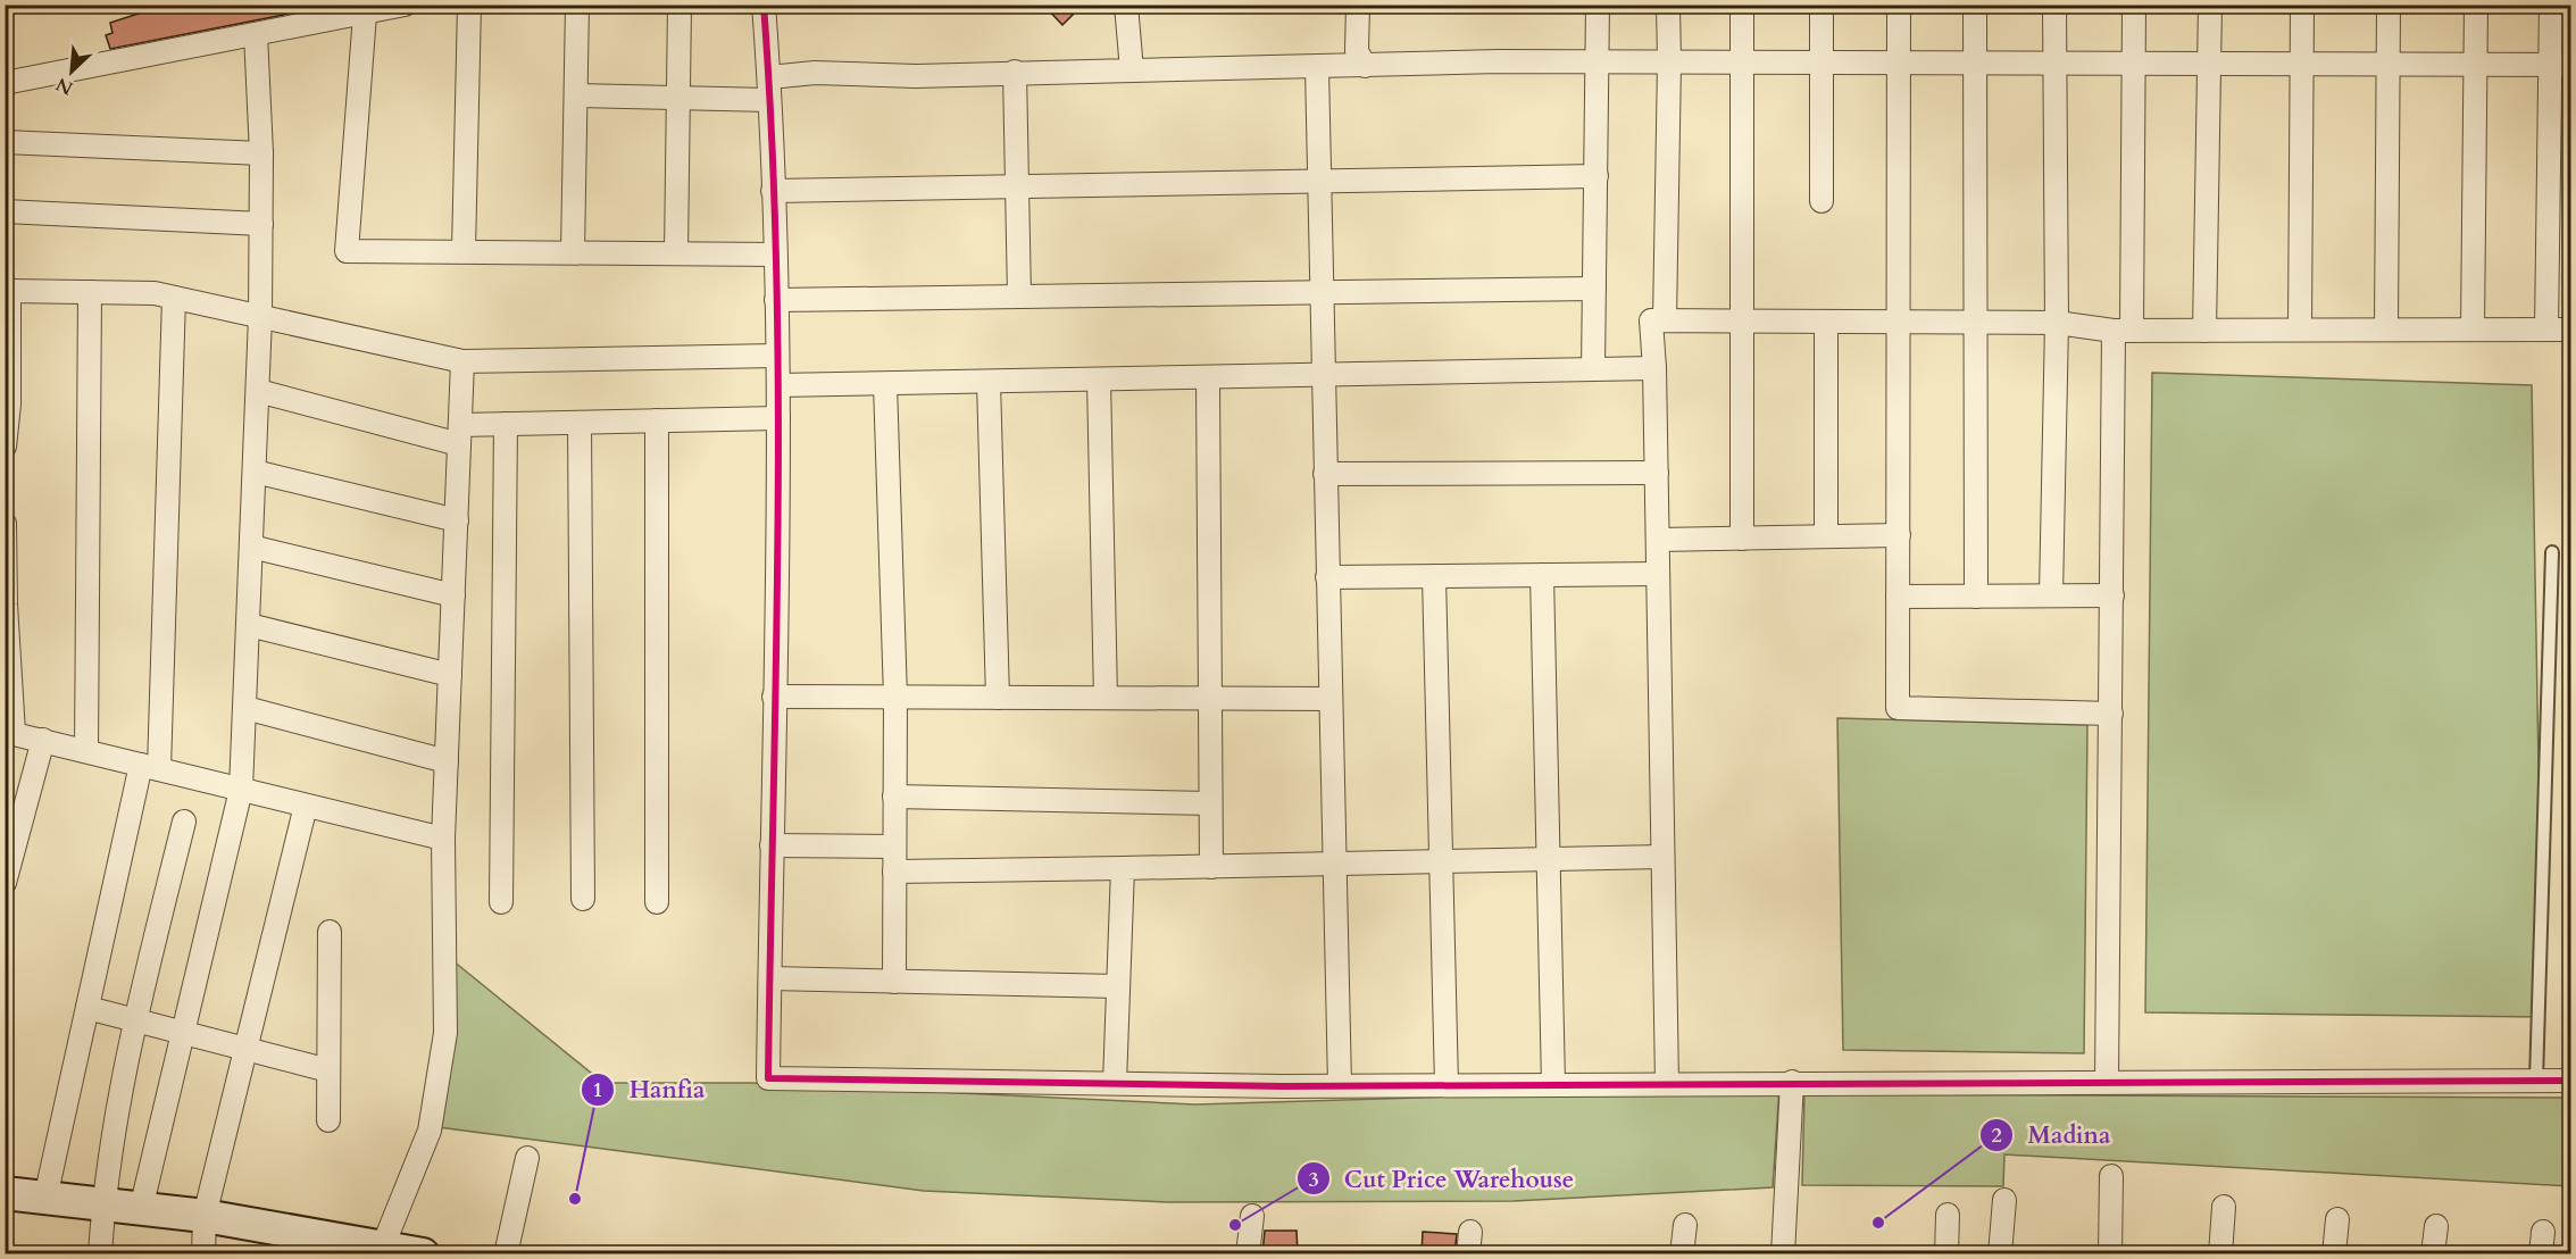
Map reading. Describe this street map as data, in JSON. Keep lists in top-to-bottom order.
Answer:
{
  "places": ["Hanfia", "Madina", "Cut Price Warehouse"],
  "north": "bottom left"
}
